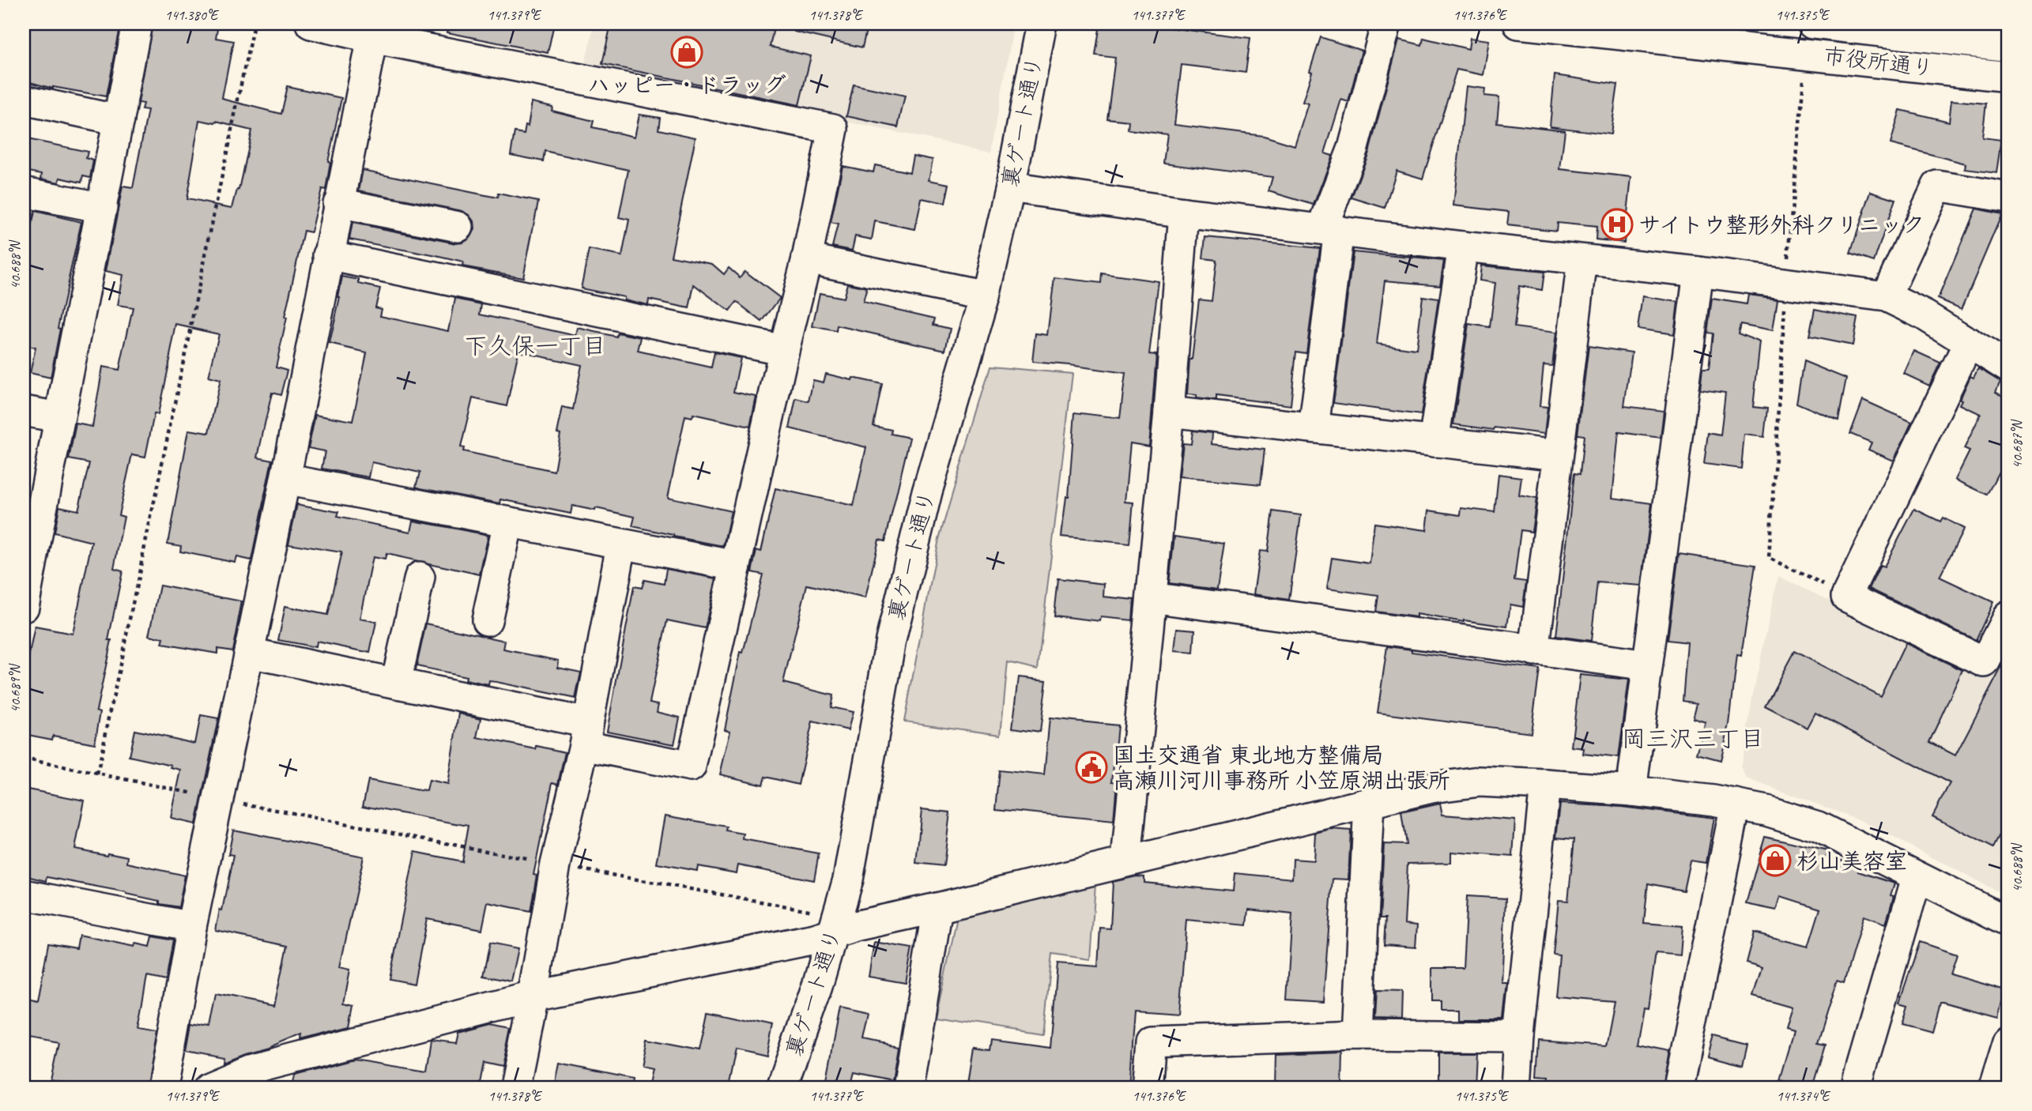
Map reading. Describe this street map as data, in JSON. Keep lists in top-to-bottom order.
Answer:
{
  "streets": {
    "street": ["市役所通り", "裏ゲート通り"]
  },
  "districts": ["下久保一丁目", "岡三沢三丁目"],
  "places": {
    "shop": ["ハッピー・ドラッグ", "杉山美容室"],
    "hospital": ["サイトウ整形外科クリニック"],
    "public building": ["国土交通省 東北地方整備局 高瀬川河川事務所 小笠原湖出張所"]
  },
  "coordinates": [
    "141.380°E",
    "141.379°E",
    "141.378°E",
    "141.377°E",
    "141.376°E",
    "141.375°E",
    "40.688°N",
    "40.687°N",
    "40.689°N",
    "141.374°E"
  ]
}
